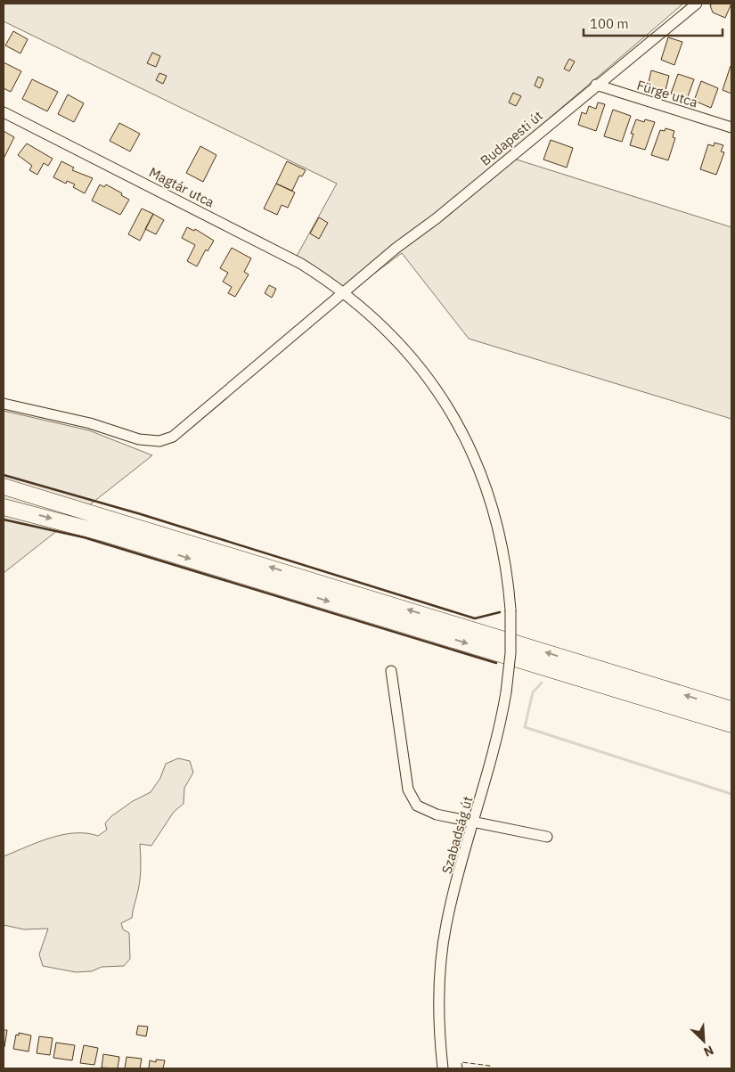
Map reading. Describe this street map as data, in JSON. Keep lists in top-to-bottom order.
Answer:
{
  "streets": {
    "street": [
      "Fürge utca",
      "Budapesti út",
      "Magtár utca",
      "Szabadság út"
    ]
  },
  "crossings": [
    ["Fürge utca", "Budapesti út"],
    ["Budapesti út", "Magtár utca"],
    ["Magtár utca", "Szabadság út"]
  ],
  "scale_bar": "100 m",
  "north": "bottom right"
}
